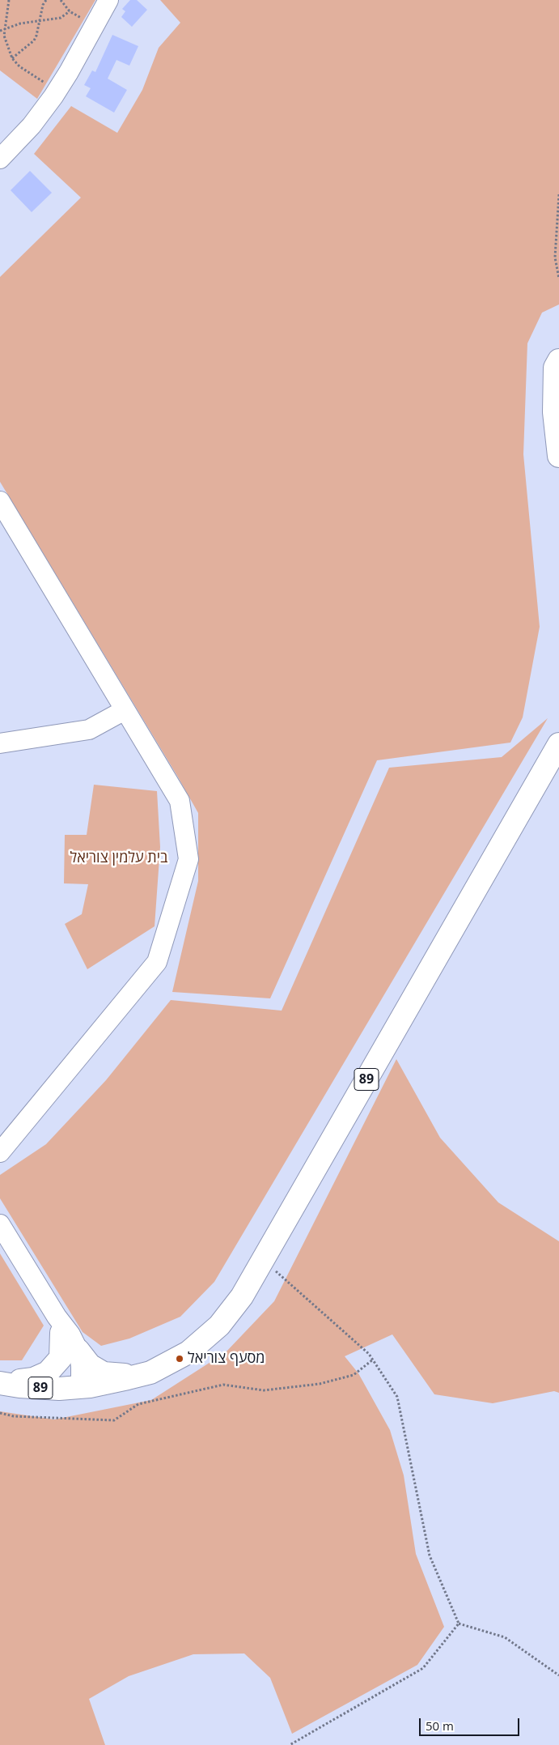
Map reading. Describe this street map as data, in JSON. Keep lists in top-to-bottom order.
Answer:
{
  "streets": {
    "highway": ["89"]
  },
  "parks": ["בית עלמין צוריאל"],
  "places": ["מסעף צוריאל"],
  "scale_bar": "50 m"
}
